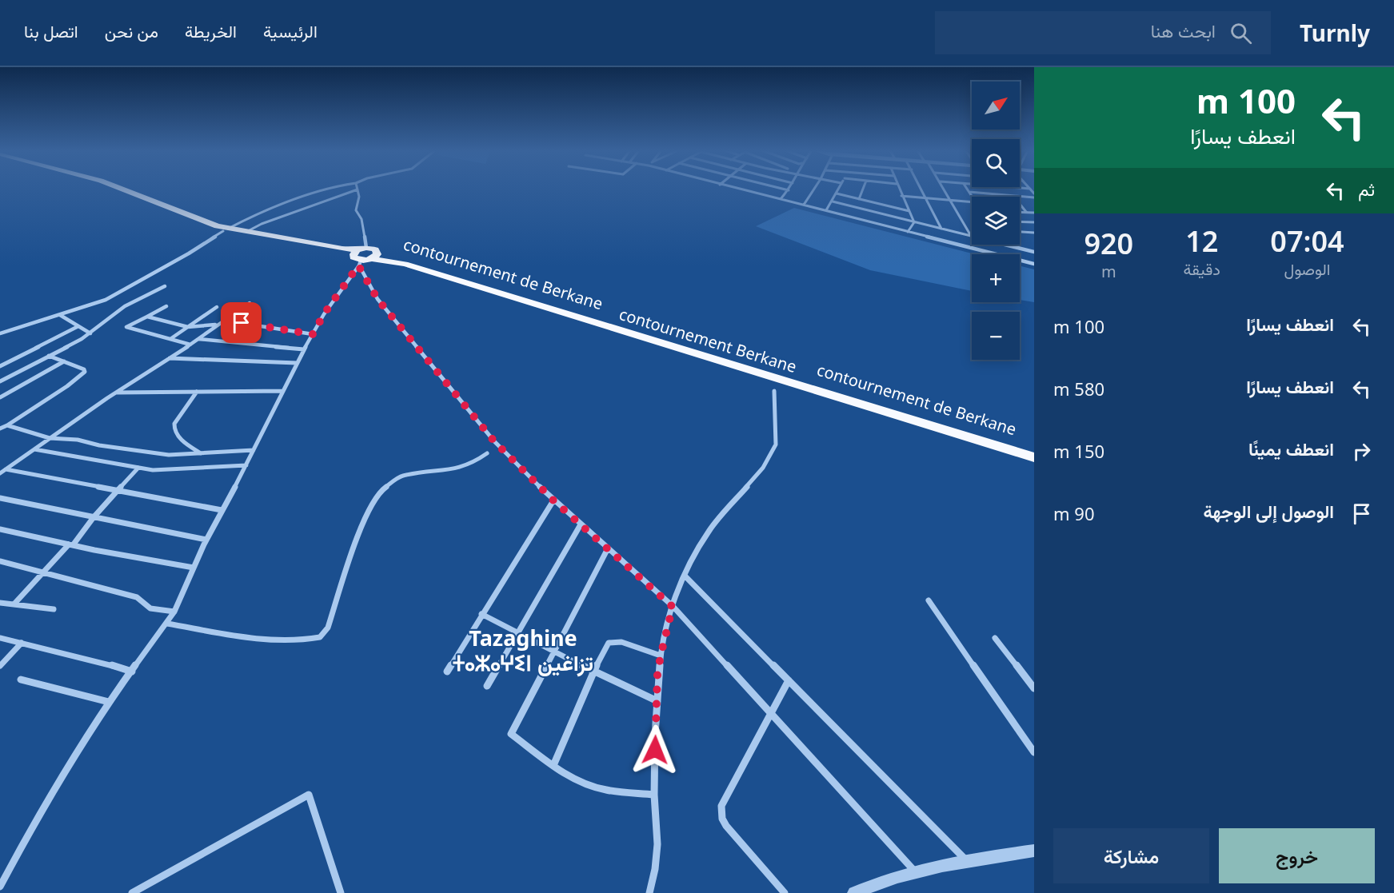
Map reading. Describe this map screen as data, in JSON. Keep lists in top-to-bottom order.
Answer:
{
  "streets": {
    "highway": ["contournement de Berkane", "contournement Berkane"]
  },
  "crossings": [
    ["contournement de Berkane", "contournement Berkane"]
  ],
  "districts": ["Tazaghine ⵜⴰⵣⴰⵖⵉⵏ تزاغين"],
  "north": "top right",
  "page": {
    "header": "Turnly",
    "search": "ابحث هنا",
    "nav": [
      "الرئيسية",
      "الخريطة",
      "من نحن",
      "اتصل بنا"
    ],
    "turn": ["100 m", "انعطف يسارًا"],
    "map_buttons": ["+", "−"],
    "then": "ثم",
    "eta": [
      "07:04",
      "الوصول",
      "12",
      "دقيقة",
      "920",
      "m"
    ],
    "list": [
      {
        "name": "انعطف يسارًا",
        "value": "100 m"
      },
      {
        "name": "انعطف يسارًا",
        "value": "580 m"
      },
      {
        "name": "انعطف يمينًا",
        "value": "150 m"
      },
      {
        "name": "الوصول إلى الوجهة",
        "value": "90 m"
      }
    ],
    "buttons": ["خروج", "مشاركة"]
  }
}
